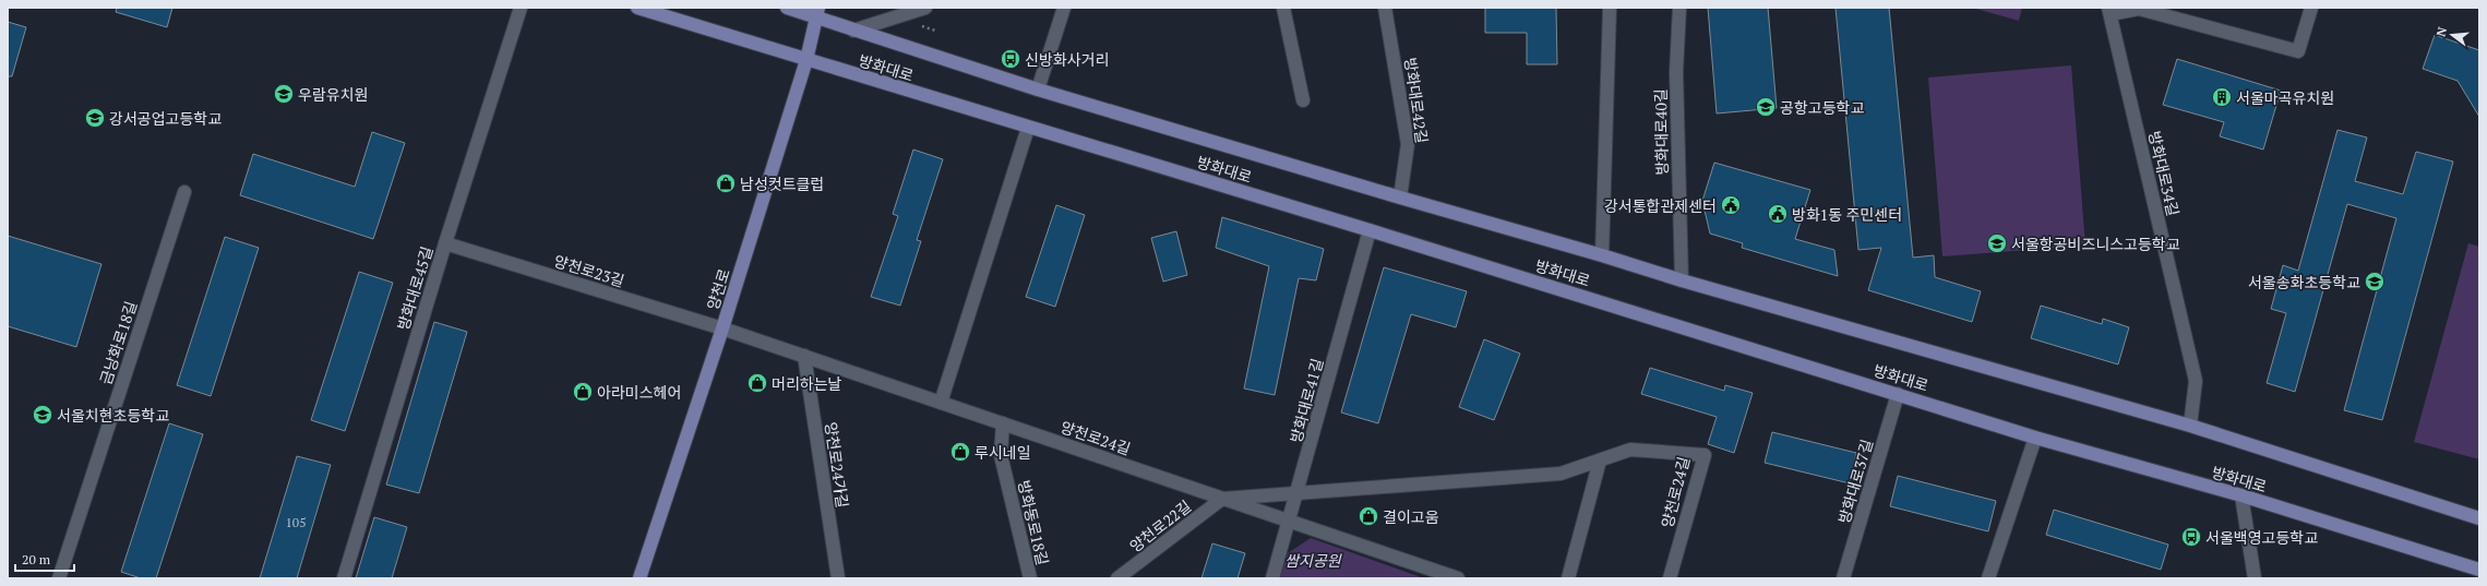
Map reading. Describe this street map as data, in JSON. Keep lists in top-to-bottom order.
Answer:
{
  "streets": {
    "main road": ["방화대로", "양천로"],
    "street": [
      "방화대로42길",
      "방화대로40길",
      "방화대로34길",
      "양천로23길",
      "방화대로45길",
      "금낭화로18길",
      "방화대로41길",
      "양천로24길",
      "양천로24가길",
      "방화대로37길",
      "방화동로18길",
      "양천로22길"
    ]
  },
  "crossings": [
    ["방화대로", "방화대로42길"],
    ["방화대로", "방화대로40길"],
    ["방화대로", "방화대로34길"],
    ["방화대로", "양천로"],
    ["방화대로", "방화대로41길"],
    ["방화대로", "방화대로37길"],
    ["양천로23길", "방화대로45길"],
    ["양천로23길", "양천로"],
    ["양천로23길", "양천로24길"],
    ["양천로", "양천로24길"],
    ["방화대로41길", "양천로24길"],
    ["양천로24길", "양천로24가길"],
    ["양천로24길", "방화동로18길"],
    ["양천로24길", "양천로22길"]
  ],
  "parks": ["쌈지공원"],
  "places": {
    "bus stop": ["신방화사거리", "서울백영고등학교"],
    "school or university": [
      "우람유치원",
      "공항고등학교",
      "강서공업고등학교",
      "서울항공비즈니스고등학교",
      "서울송화초등학교",
      "서울치현초등학교"
    ],
    "building": ["서울마곡유치원"],
    "shop": [
      "남성컷트클럽",
      "머리하는날",
      "아라미스헤어",
      "루시네일",
      "결이고움"
    ],
    "public building": ["강서통합관제센터", "방화1동 주민센터"]
  },
  "house_numbers": ["105"],
  "scale_bar": "20 m",
  "north": "left"
}
